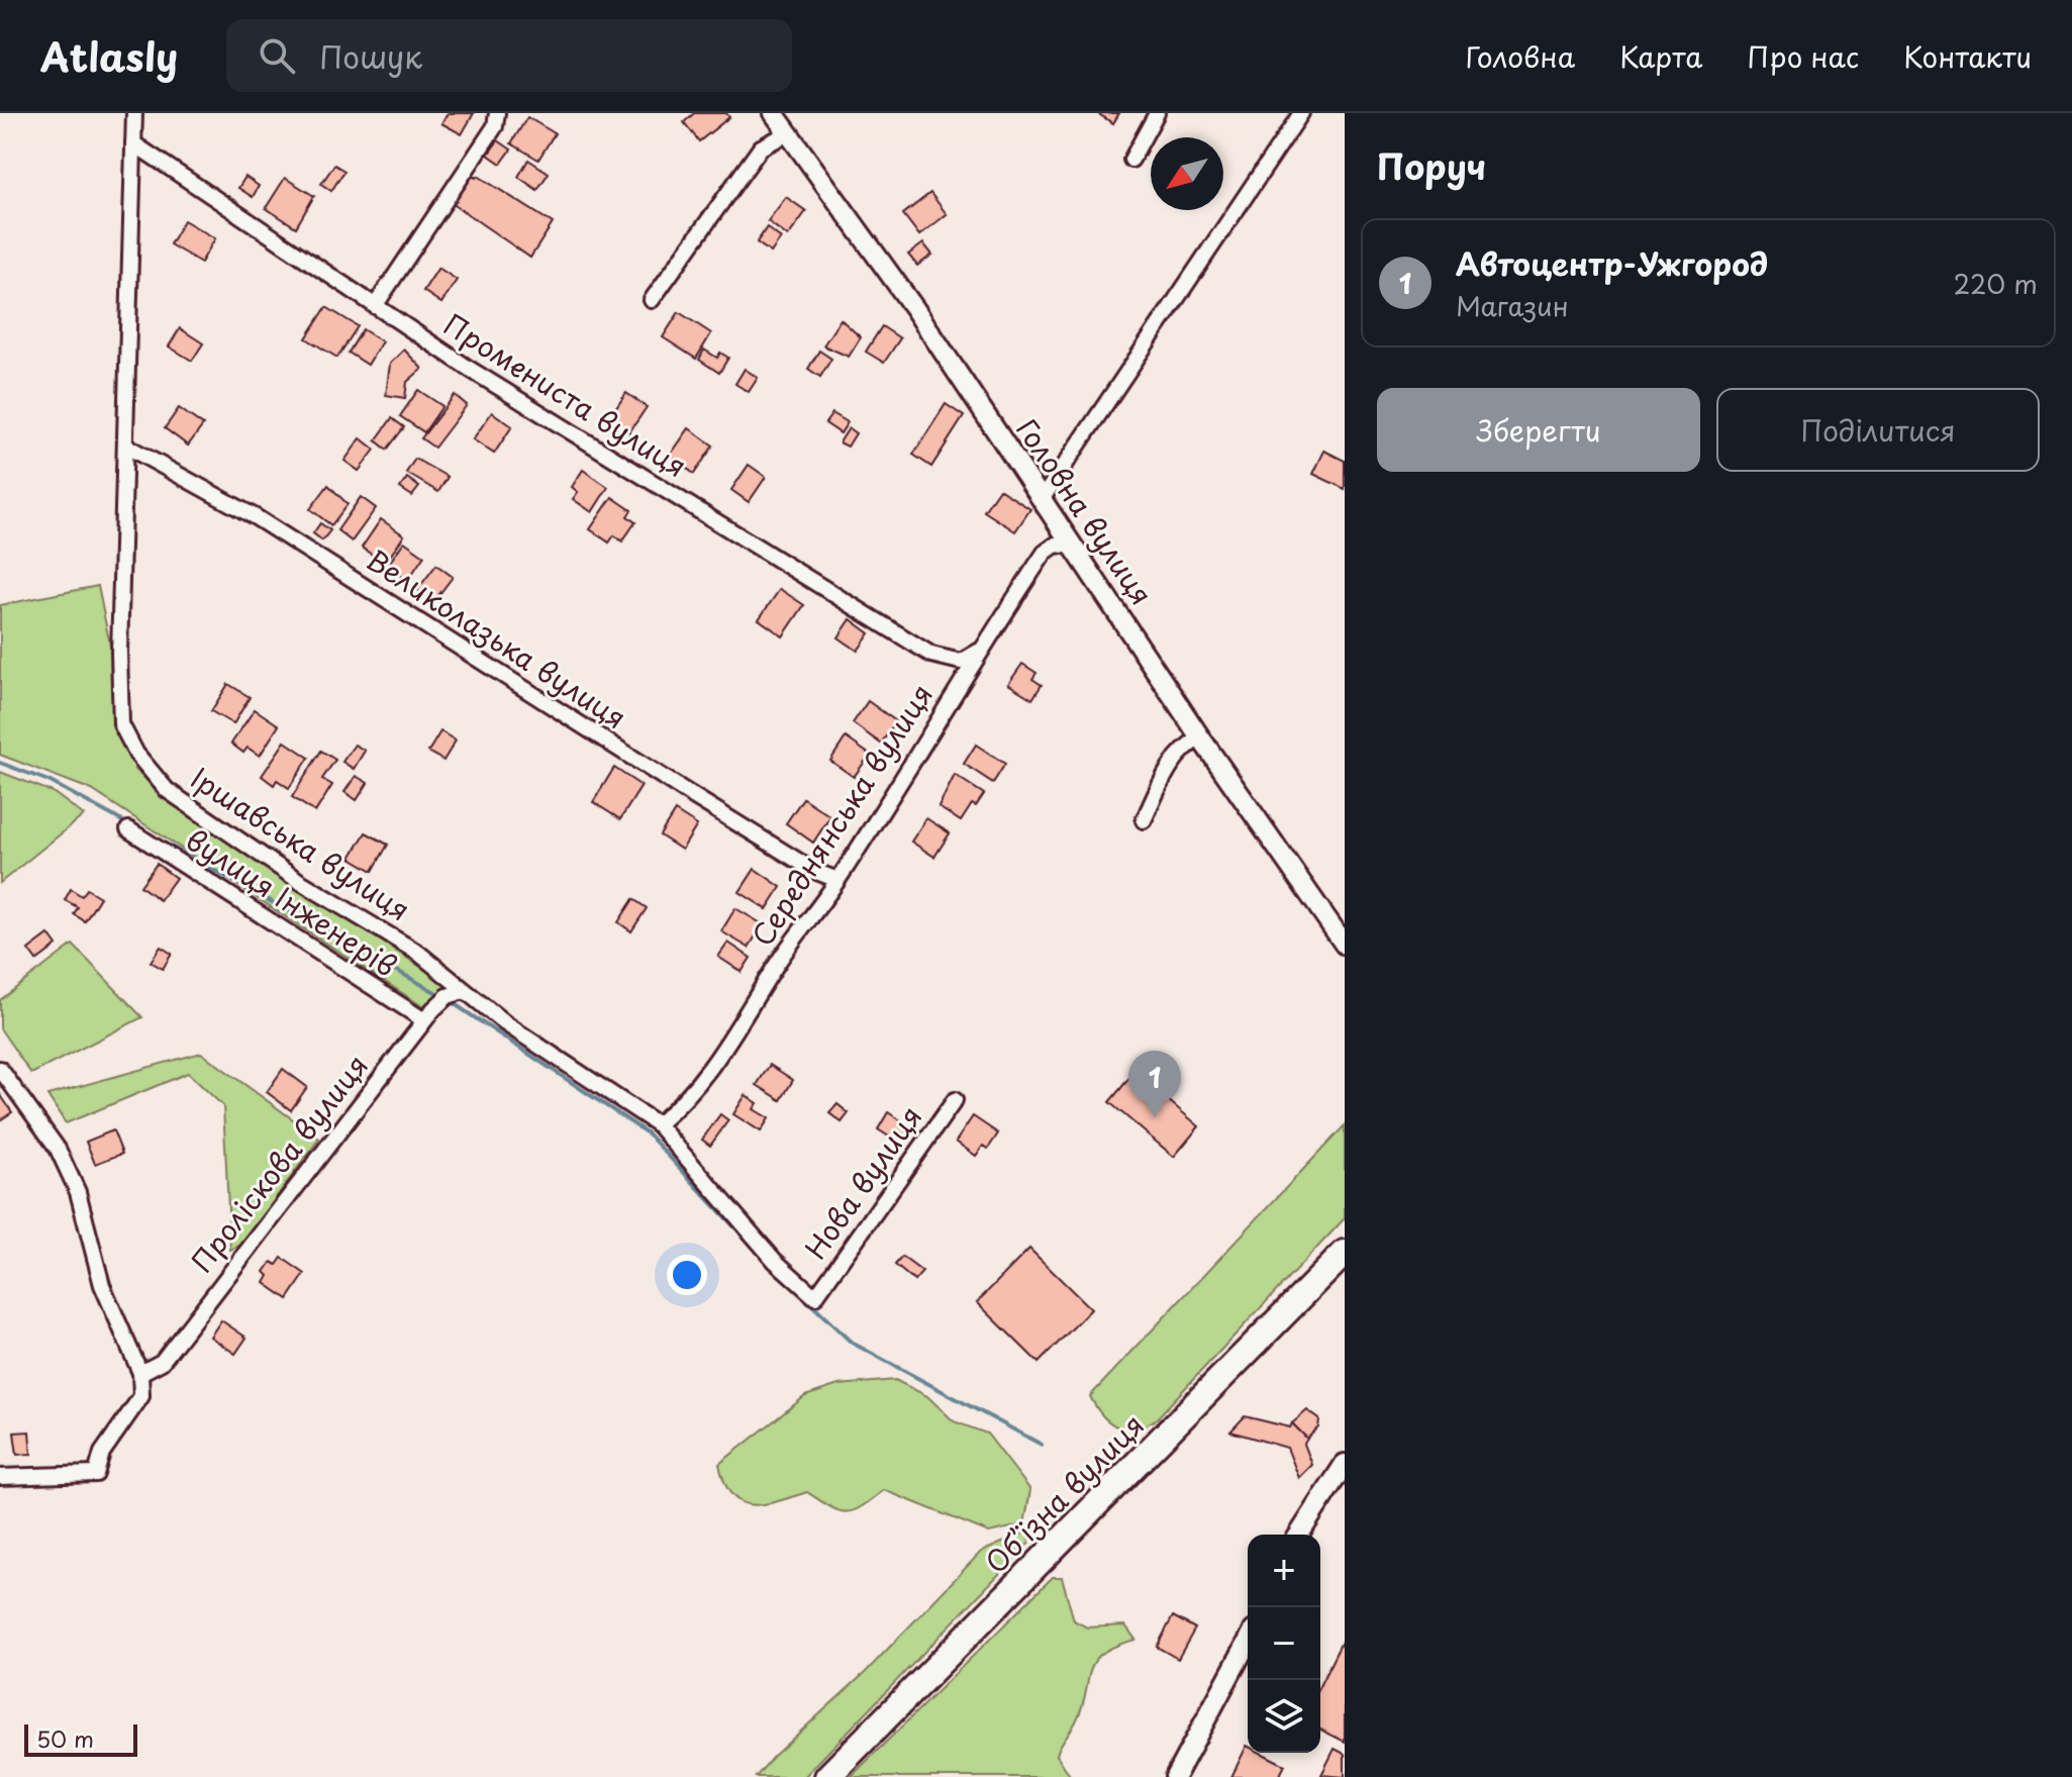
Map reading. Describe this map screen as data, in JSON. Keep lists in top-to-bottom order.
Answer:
{
  "streets": {
    "highway": ["Обʼїзна вулиця"],
    "street": [
      "Промениста вулиця",
      "Головна вулиця",
      "Великолазька вулиця",
      "Середнянська вулиця",
      "Іршавська вулиця",
      "вулиця Інженерів",
      "Проліскова вулиця",
      "Нова вулиця"
    ]
  },
  "crossings": [
    ["Промениста вулиця", "Середнянська вулиця"],
    ["Промениста вулиця", "Іршавська вулиця"],
    ["Головна вулиця", "Середнянська вулиця"],
    ["Великолазька вулиця", "Середнянська вулиця"],
    ["Великолазька вулиця", "Іршавська вулиця"],
    ["Середнянська вулиця", "Іршавська вулиця"],
    ["Іршавська вулиця", "Проліскова вулиця"],
    ["Іршавська вулиця", "Нова вулиця"],
    ["вулиця Інженерів", "Проліскова вулиця"]
  ],
  "scale_bar": "50 m",
  "north": "bottom left",
  "page": {
    "header": "Atlasly",
    "search": "Пошук",
    "nav": [
      "Головна",
      "Карта",
      "Про нас",
      "Контакти"
    ],
    "heading": "Поруч",
    "list": [
      {
        "mark": "1",
        "name": "Автоцентр-Ужгород",
        "note": "Магазин",
        "value": "220 m"
      }
    ],
    "buttons": ["Зберегти", "Поділитися"],
    "pins": "1",
    "map_buttons": ["+", "−"],
    "scale": "50 m"
  }
}
